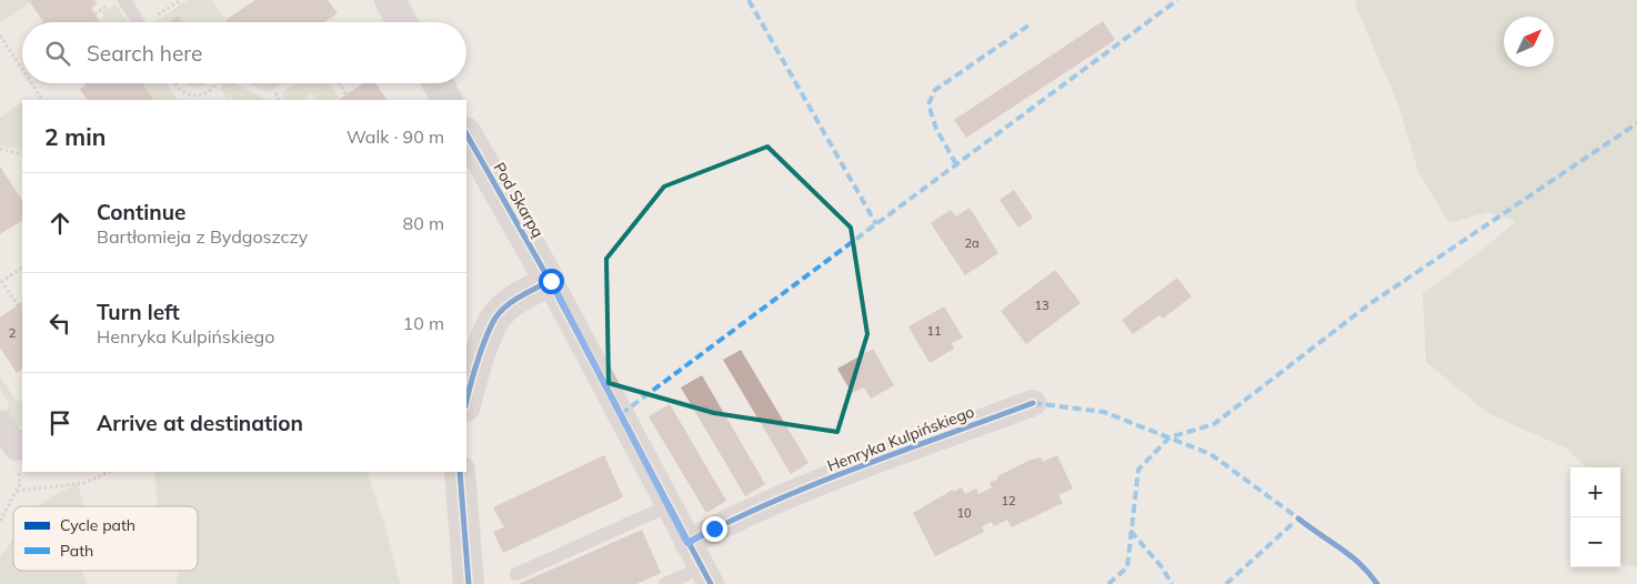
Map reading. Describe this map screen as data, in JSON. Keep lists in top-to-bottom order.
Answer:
{
  "streets": {
    "street": ["Pod Skarpą", "Henryka Kulpińskiego"]
  },
  "house_numbers": [
    "2a",
    "13",
    "11",
    "2",
    "12",
    "10"
  ],
  "legend": ["Cycle path", "Path"],
  "north": "top right",
  "page": {
    "search": "Search here",
    "heading": ["2 min", "Walk · 90 m"],
    "list": [
      ["Continue", "Bartłomieja z Bydgoszczy", "80 m"],
      ["Turn left", "Henryka Kulpińskiego", "10 m"],
      "Arrive at destination"
    ],
    "map_buttons": ["+", "−"]
  }
}
